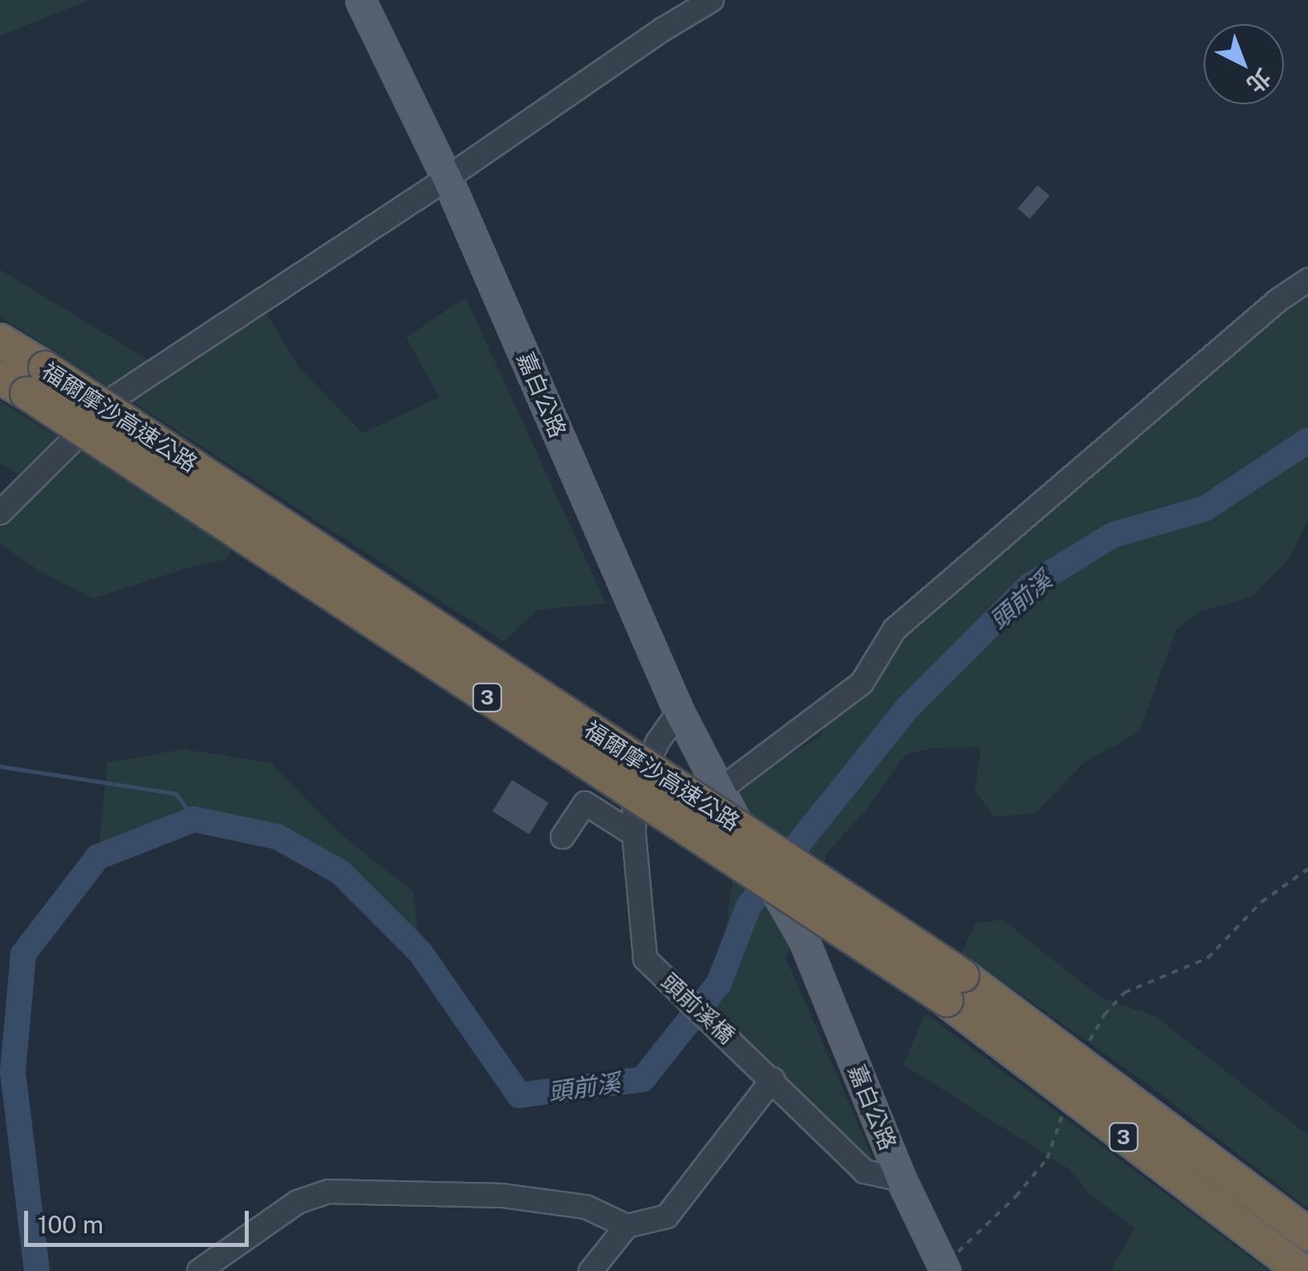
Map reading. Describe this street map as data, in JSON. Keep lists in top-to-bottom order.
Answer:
{
  "streets": {
    "highway": ["福爾摩沙高速公路", "3"],
    "main road": ["嘉白公路"],
    "street": ["頭前溪橋"]
  },
  "crossings": [
    ["嘉白公路", "頭前溪橋"]
  ],
  "water": ["頭前溪"],
  "scale_bar": "100 m",
  "north": "bottom right"
}
